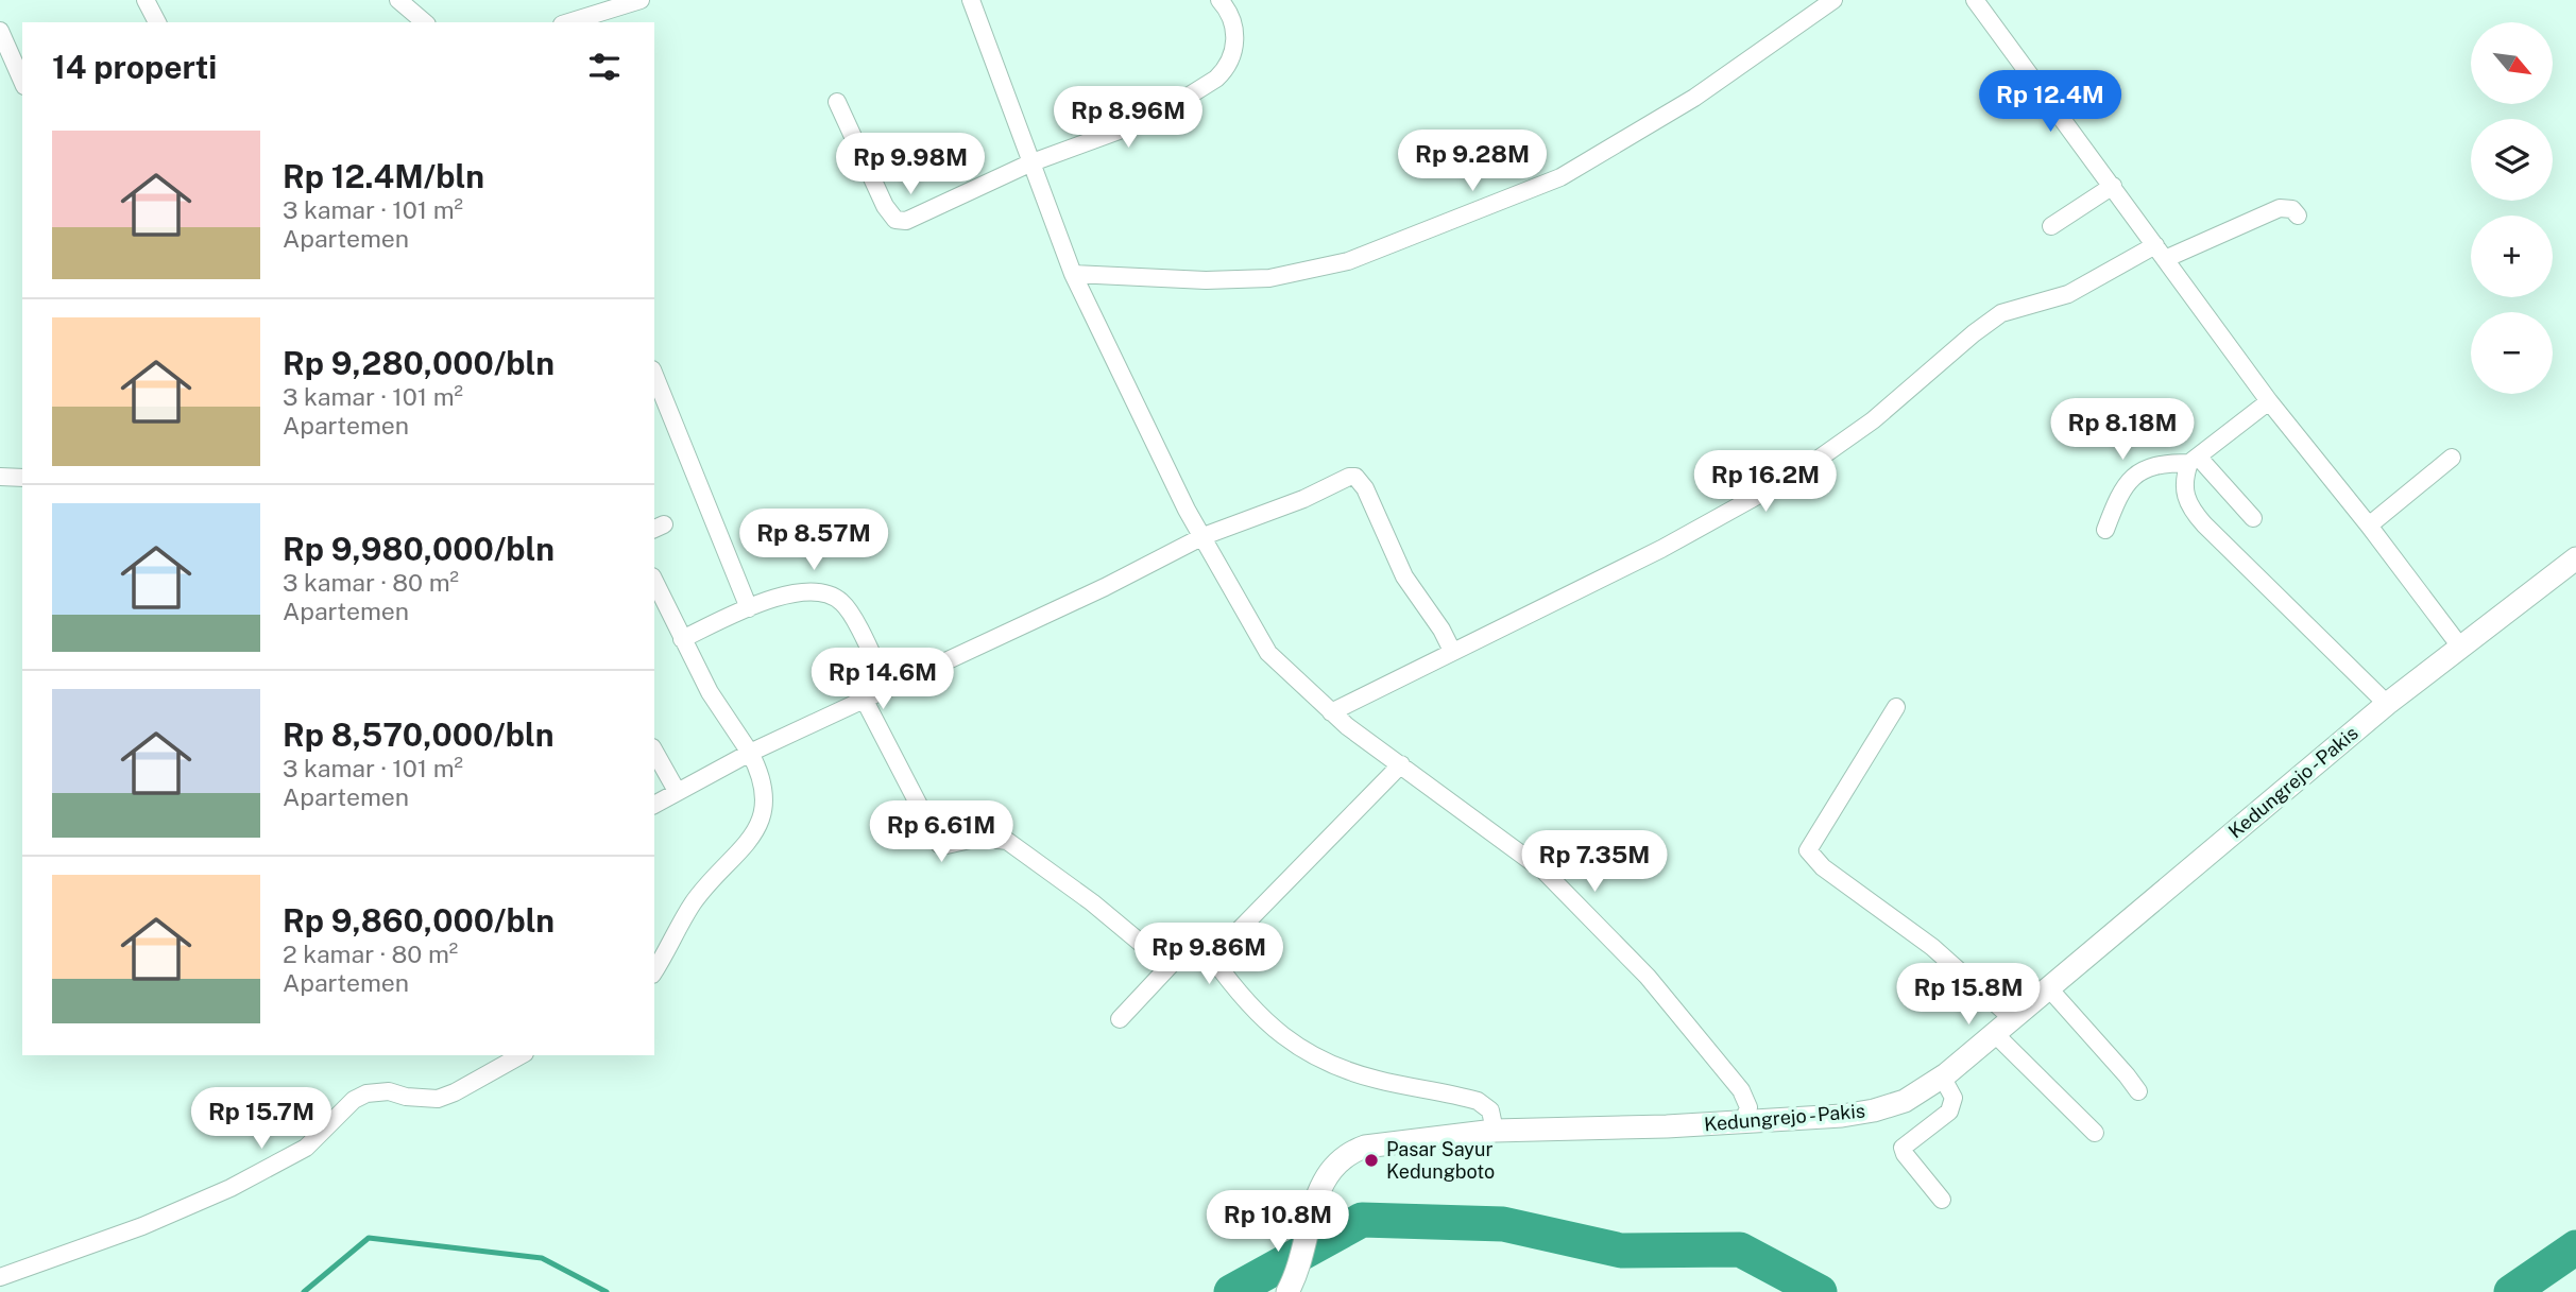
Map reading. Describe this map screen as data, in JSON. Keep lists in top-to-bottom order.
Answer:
{
  "streets": {
    "main road": ["Kedungrejo - Pakis"]
  },
  "places": ["Pasar Sayur Kedungboto"],
  "north": "bottom right",
  "page": {
    "map_buttons": ["+", "−"],
    "heading": "14 properti",
    "price": [
      "Rp 12.4M",
      "Rp 8.96M",
      "Rp 9.28M",
      "Rp 9.98M",
      "Rp 8.18M",
      "Rp 16.2M",
      "Rp 8.57M",
      "Rp 14.6M",
      "Rp 6.61M",
      "Rp 7.35M",
      "Rp 9.86M",
      "Rp 15.8M",
      "Rp 15.7M",
      "Rp 10.8M"
    ],
    "list": [
      {
        "name": "Rp 12.4M/bln",
        "note": "3 kamar · 101 m² · Apartemen"
      },
      {
        "name": "Rp 9,280,000/bln",
        "note": "3 kamar · 101 m² · Apartemen"
      },
      {
        "name": "Rp 9,980,000/bln",
        "note": "3 kamar · 80 m² · Apartemen"
      },
      {
        "name": "Rp 8,570,000/bln",
        "note": "3 kamar · 101 m² · Apartemen"
      },
      {
        "name": "Rp 9,860,000/bln",
        "note": "2 kamar · 80 m² · Apartemen"
      }
    ]
  }
}
